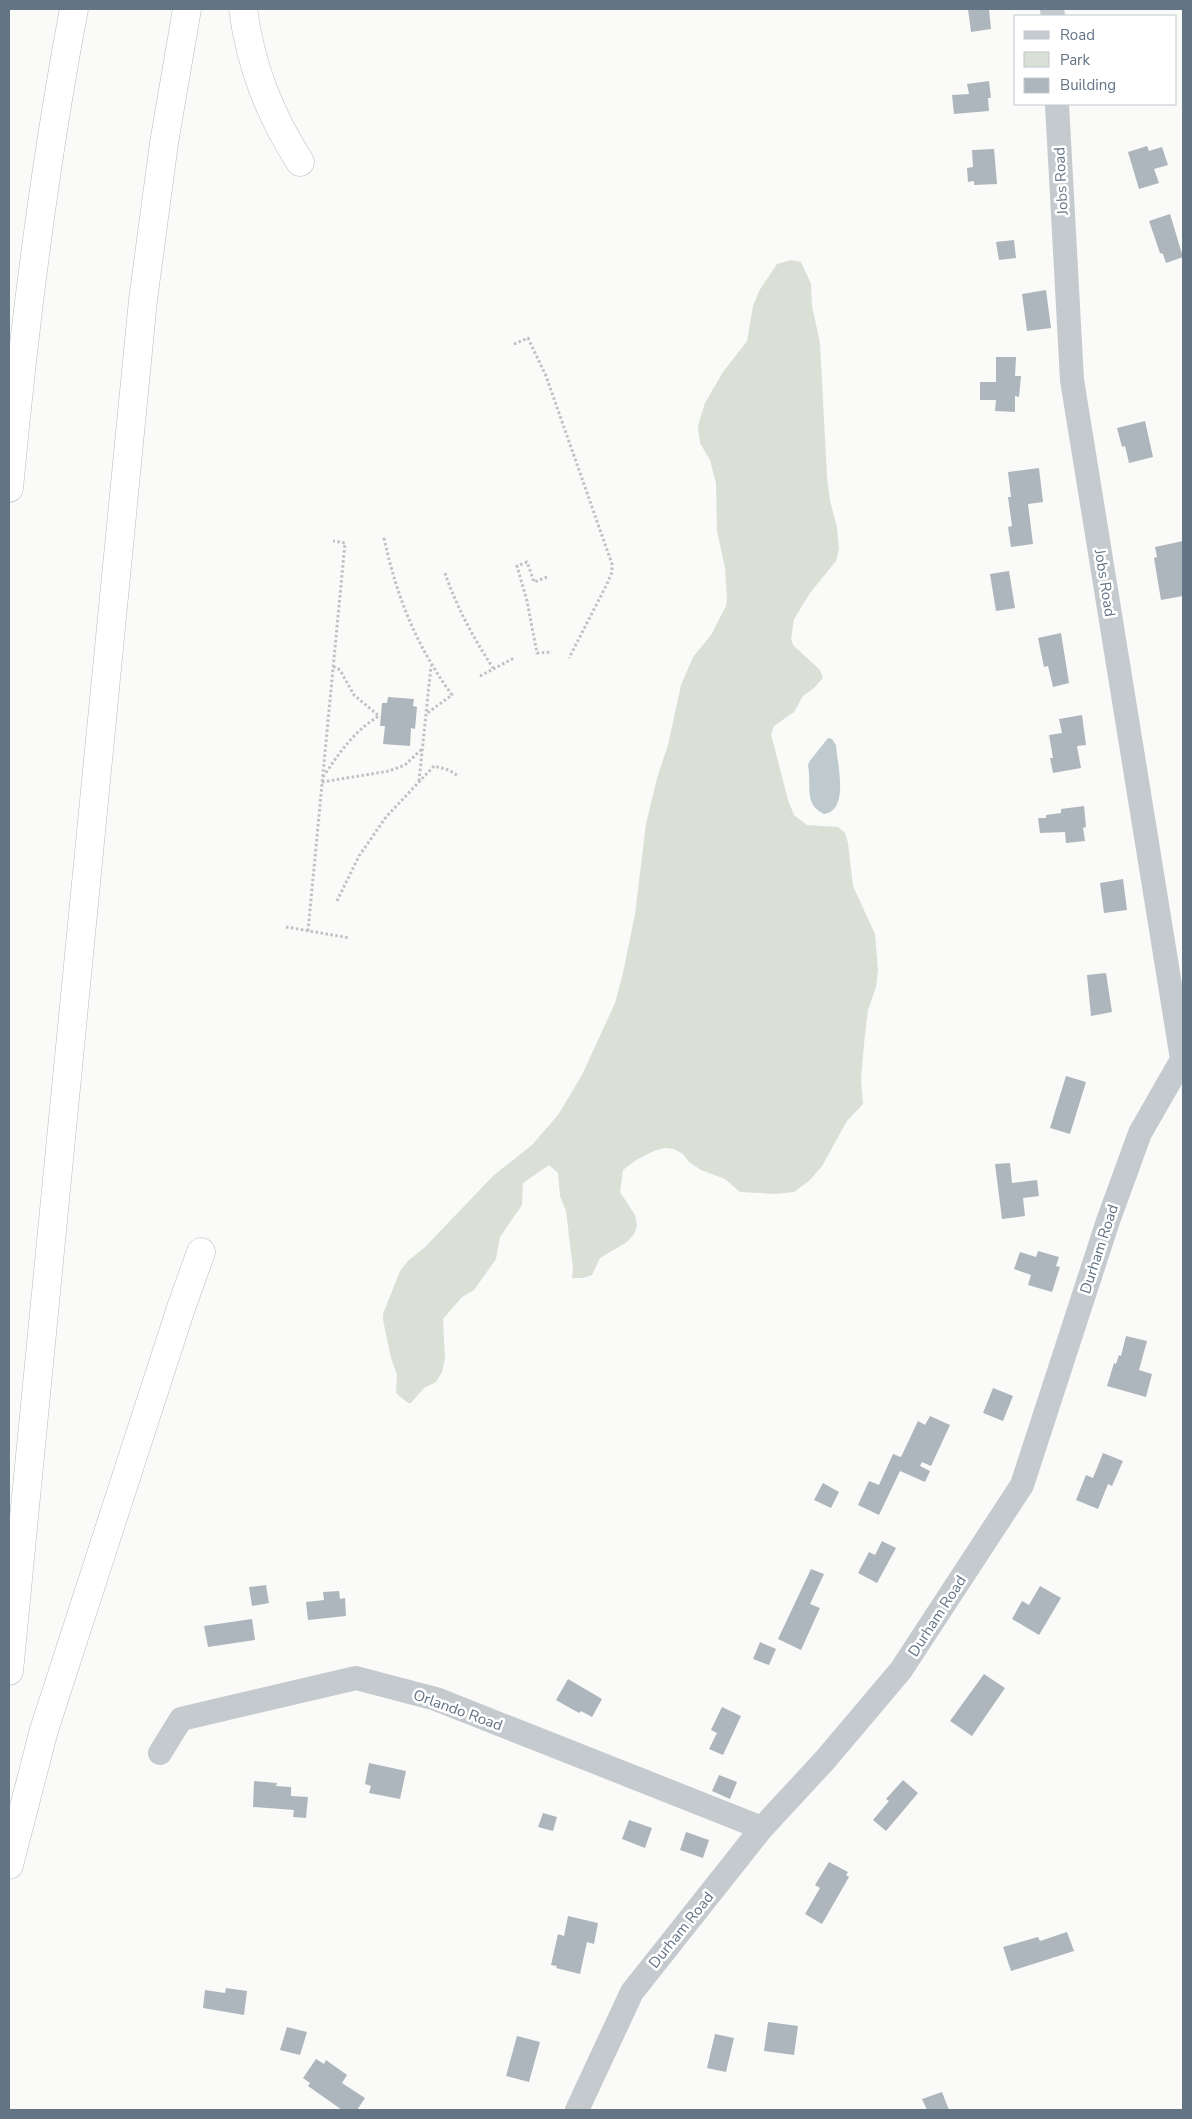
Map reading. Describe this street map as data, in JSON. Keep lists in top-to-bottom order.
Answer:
{
  "streets": {
    "street": ["Jobs Road", "Durham Road", "Orlando Road"]
  },
  "crossings": [
    ["Jobs Road", "Durham Road"],
    ["Durham Road", "Orlando Road"]
  ],
  "legend": ["Road", "Park", "Building"]
}
